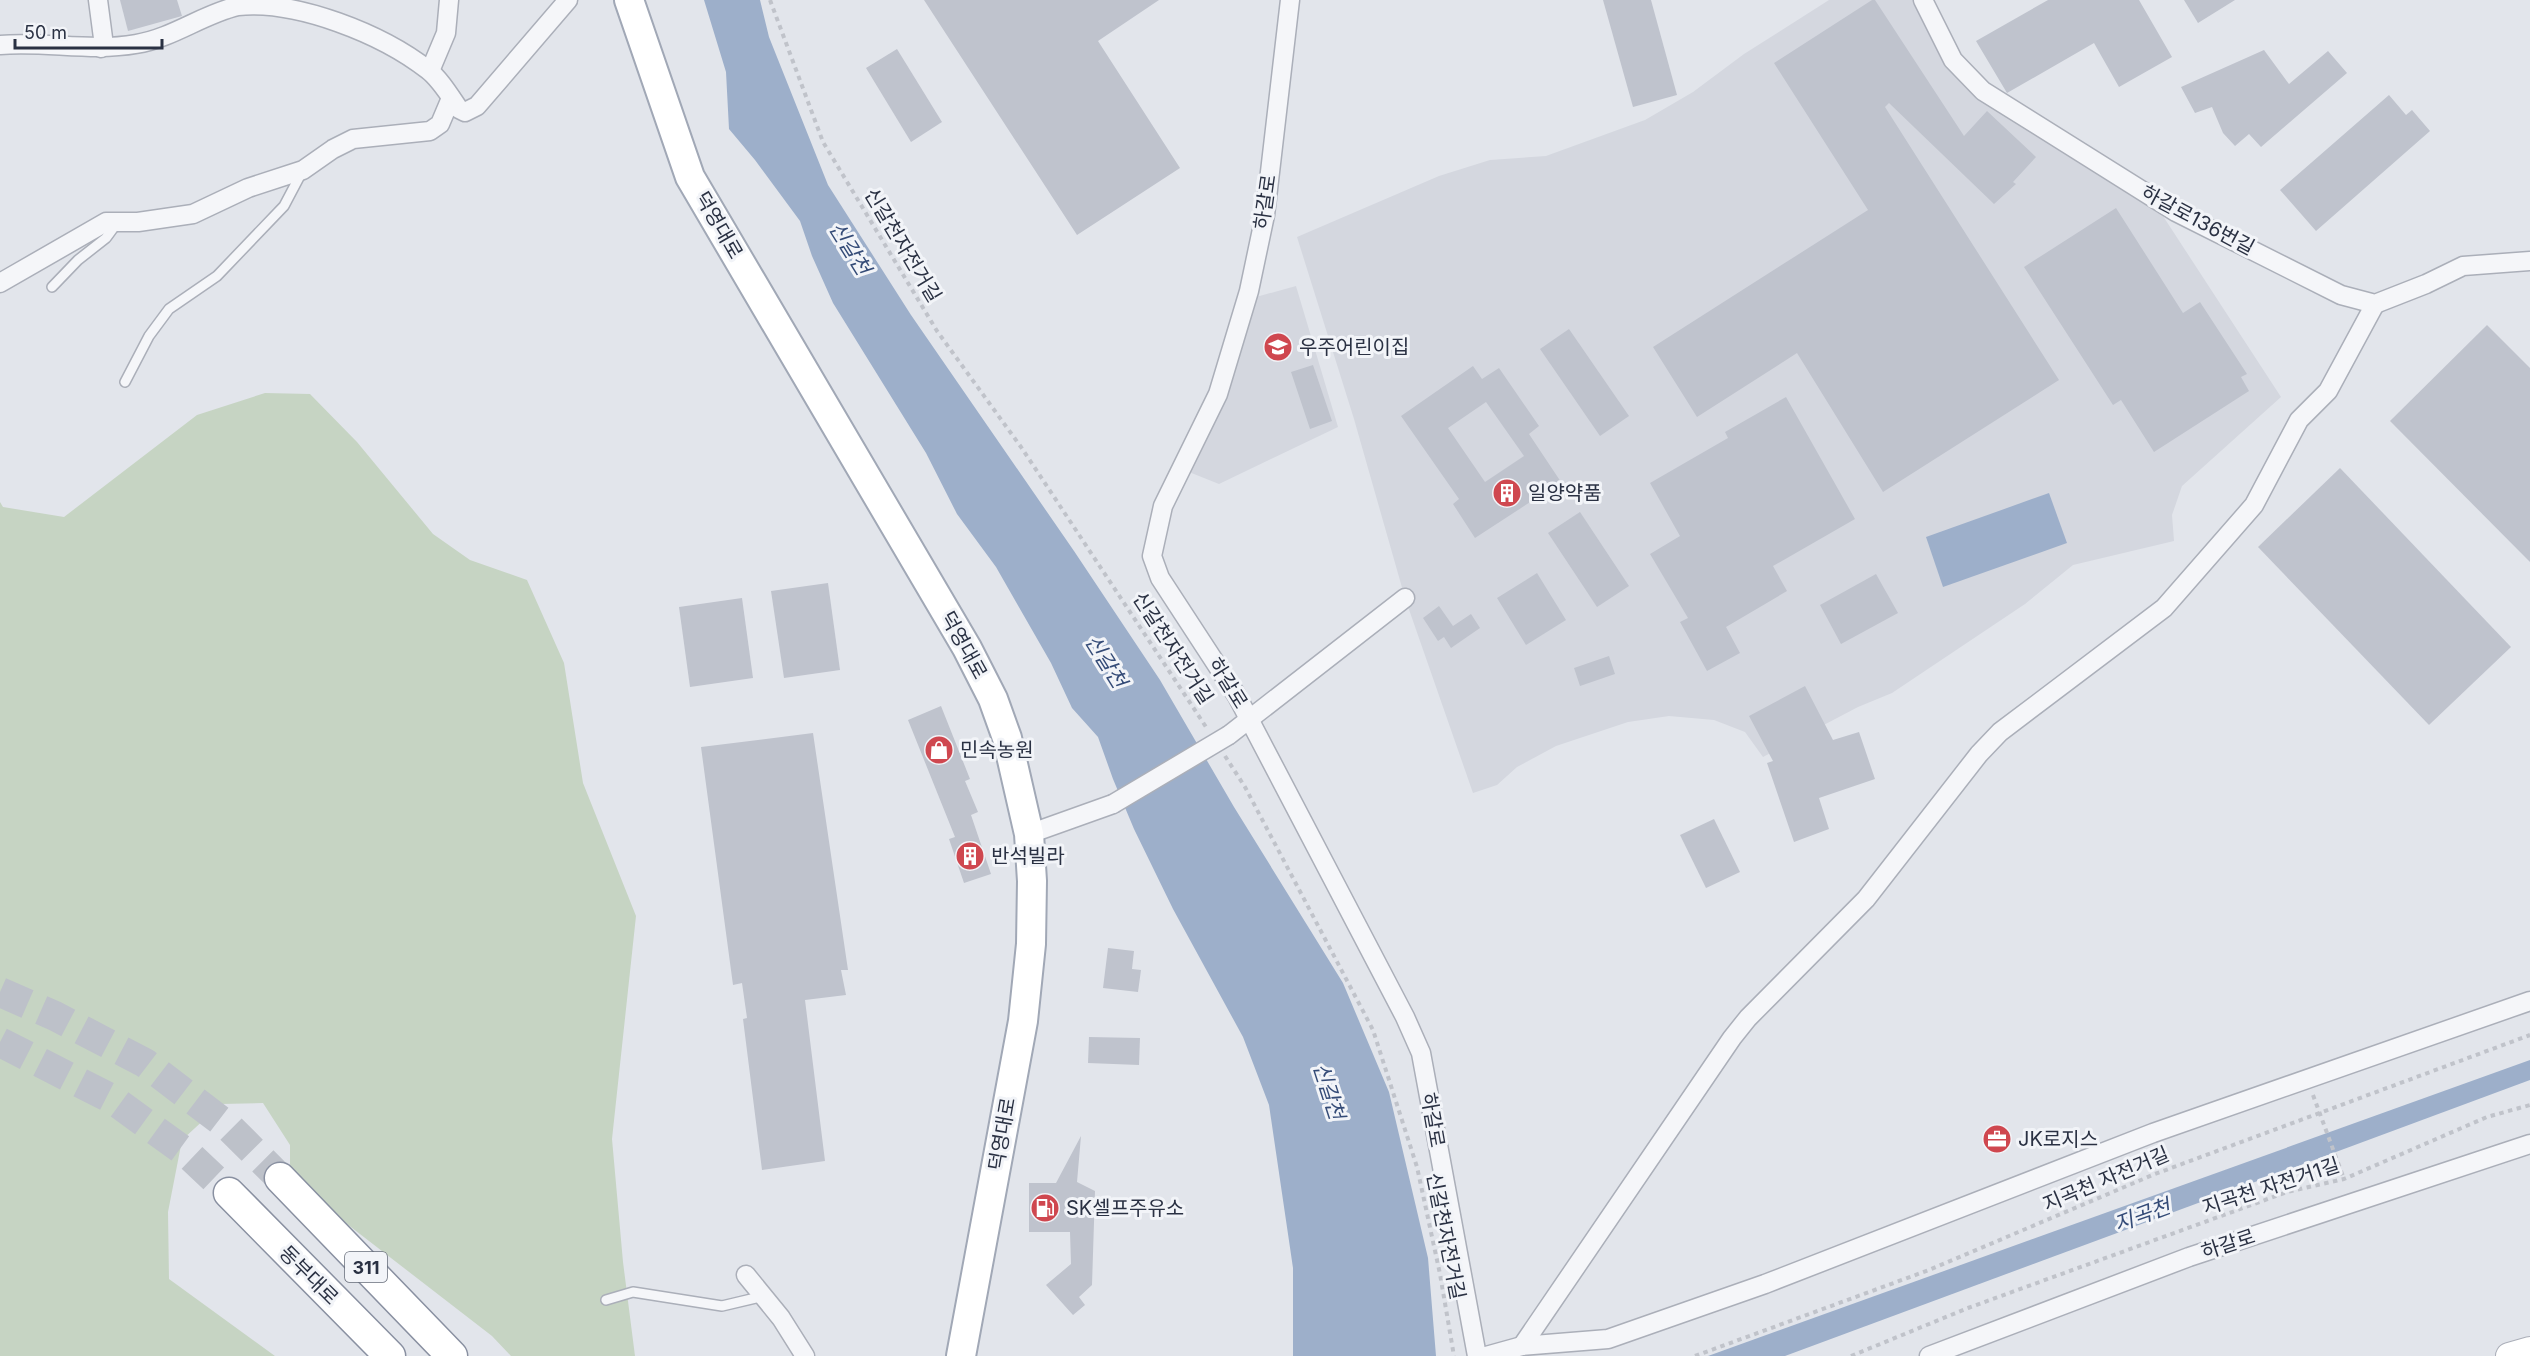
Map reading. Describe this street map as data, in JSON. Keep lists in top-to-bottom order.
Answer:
{
  "streets": {
    "highway": ["311", "동부대로"],
    "main road": ["덕영대로"],
    "street": ["하갈로", "하갈로136번길"],
    "path": ["신갈천자전거길", "지곡천 자전거길", "지곡천 자전거1길"]
  },
  "water": ["신갈천", "지곡천"],
  "places": {
    "school or university": ["우주어린이집"],
    "building": ["일양약품", "반석빌라"],
    "shop": ["민속농원"],
    "office": ["JK로지스"],
    "fuel station": ["SK셀프주유소"]
  },
  "scale_bar": "50 m"
}
